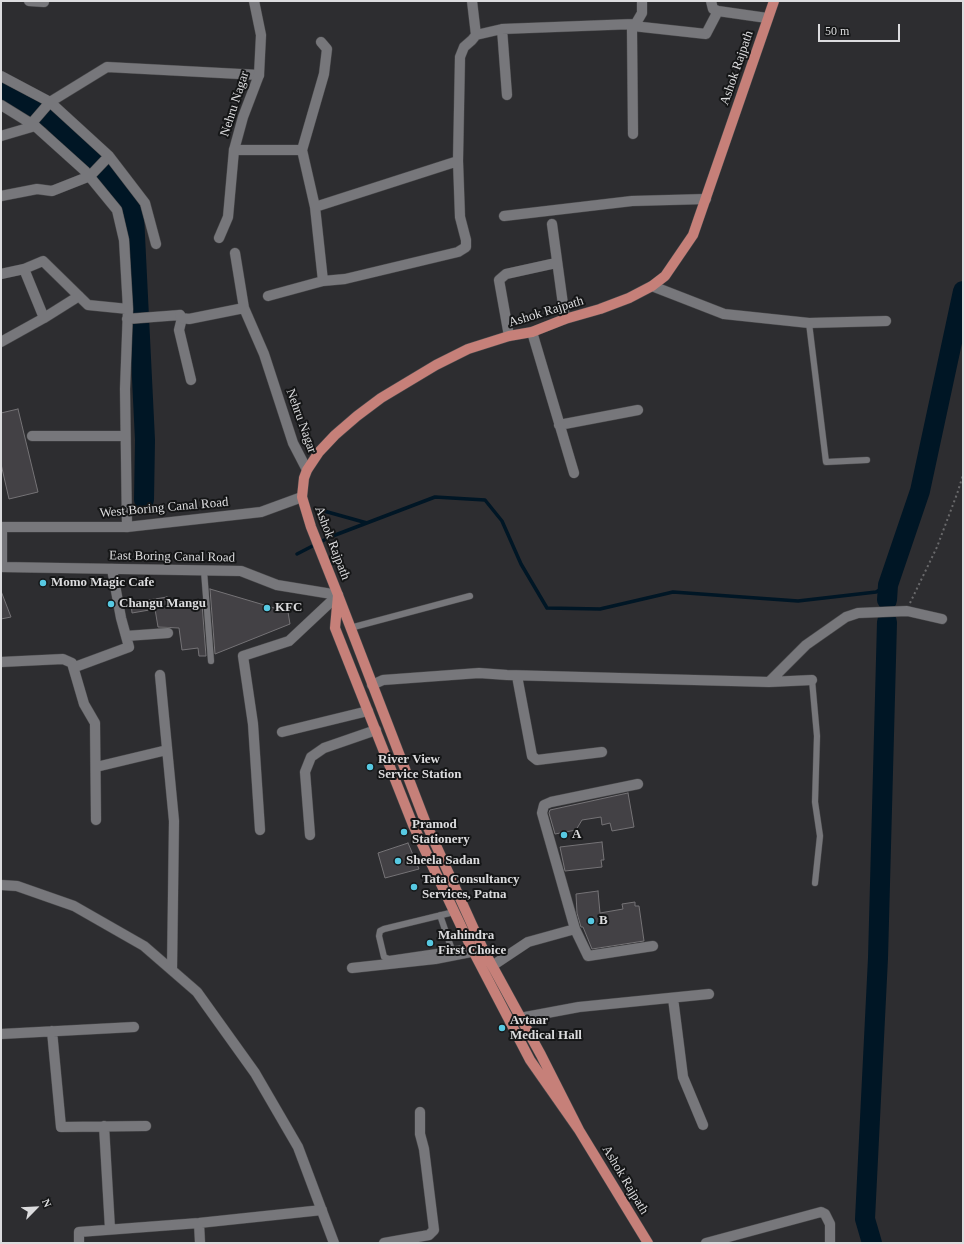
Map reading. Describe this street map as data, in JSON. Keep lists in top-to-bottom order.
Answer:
{
  "streets": {
    "main road": ["Ashok Rajpath"],
    "street": ["Nehru Nagar", "West Boring Canal Road", "East Boring Canal Road"]
  },
  "crossings": [
    ["Ashok Rajpath", "Nehru Nagar"],
    ["Ashok Rajpath", "West Boring Canal Road"],
    ["Ashok Rajpath", "East Boring Canal Road"]
  ],
  "places": [
    "Momo Magic Cafe",
    "Changu Mangu",
    "KFC",
    "River View Service Station",
    "Pramod Stationery",
    "A",
    "Sheela Sadan",
    "Tata Consultancy Services, Patna",
    "B",
    "Mahindra First Choice",
    "Avtaar Medical Hall"
  ],
  "scale_bar": "50 m",
  "north": "top right"
}
